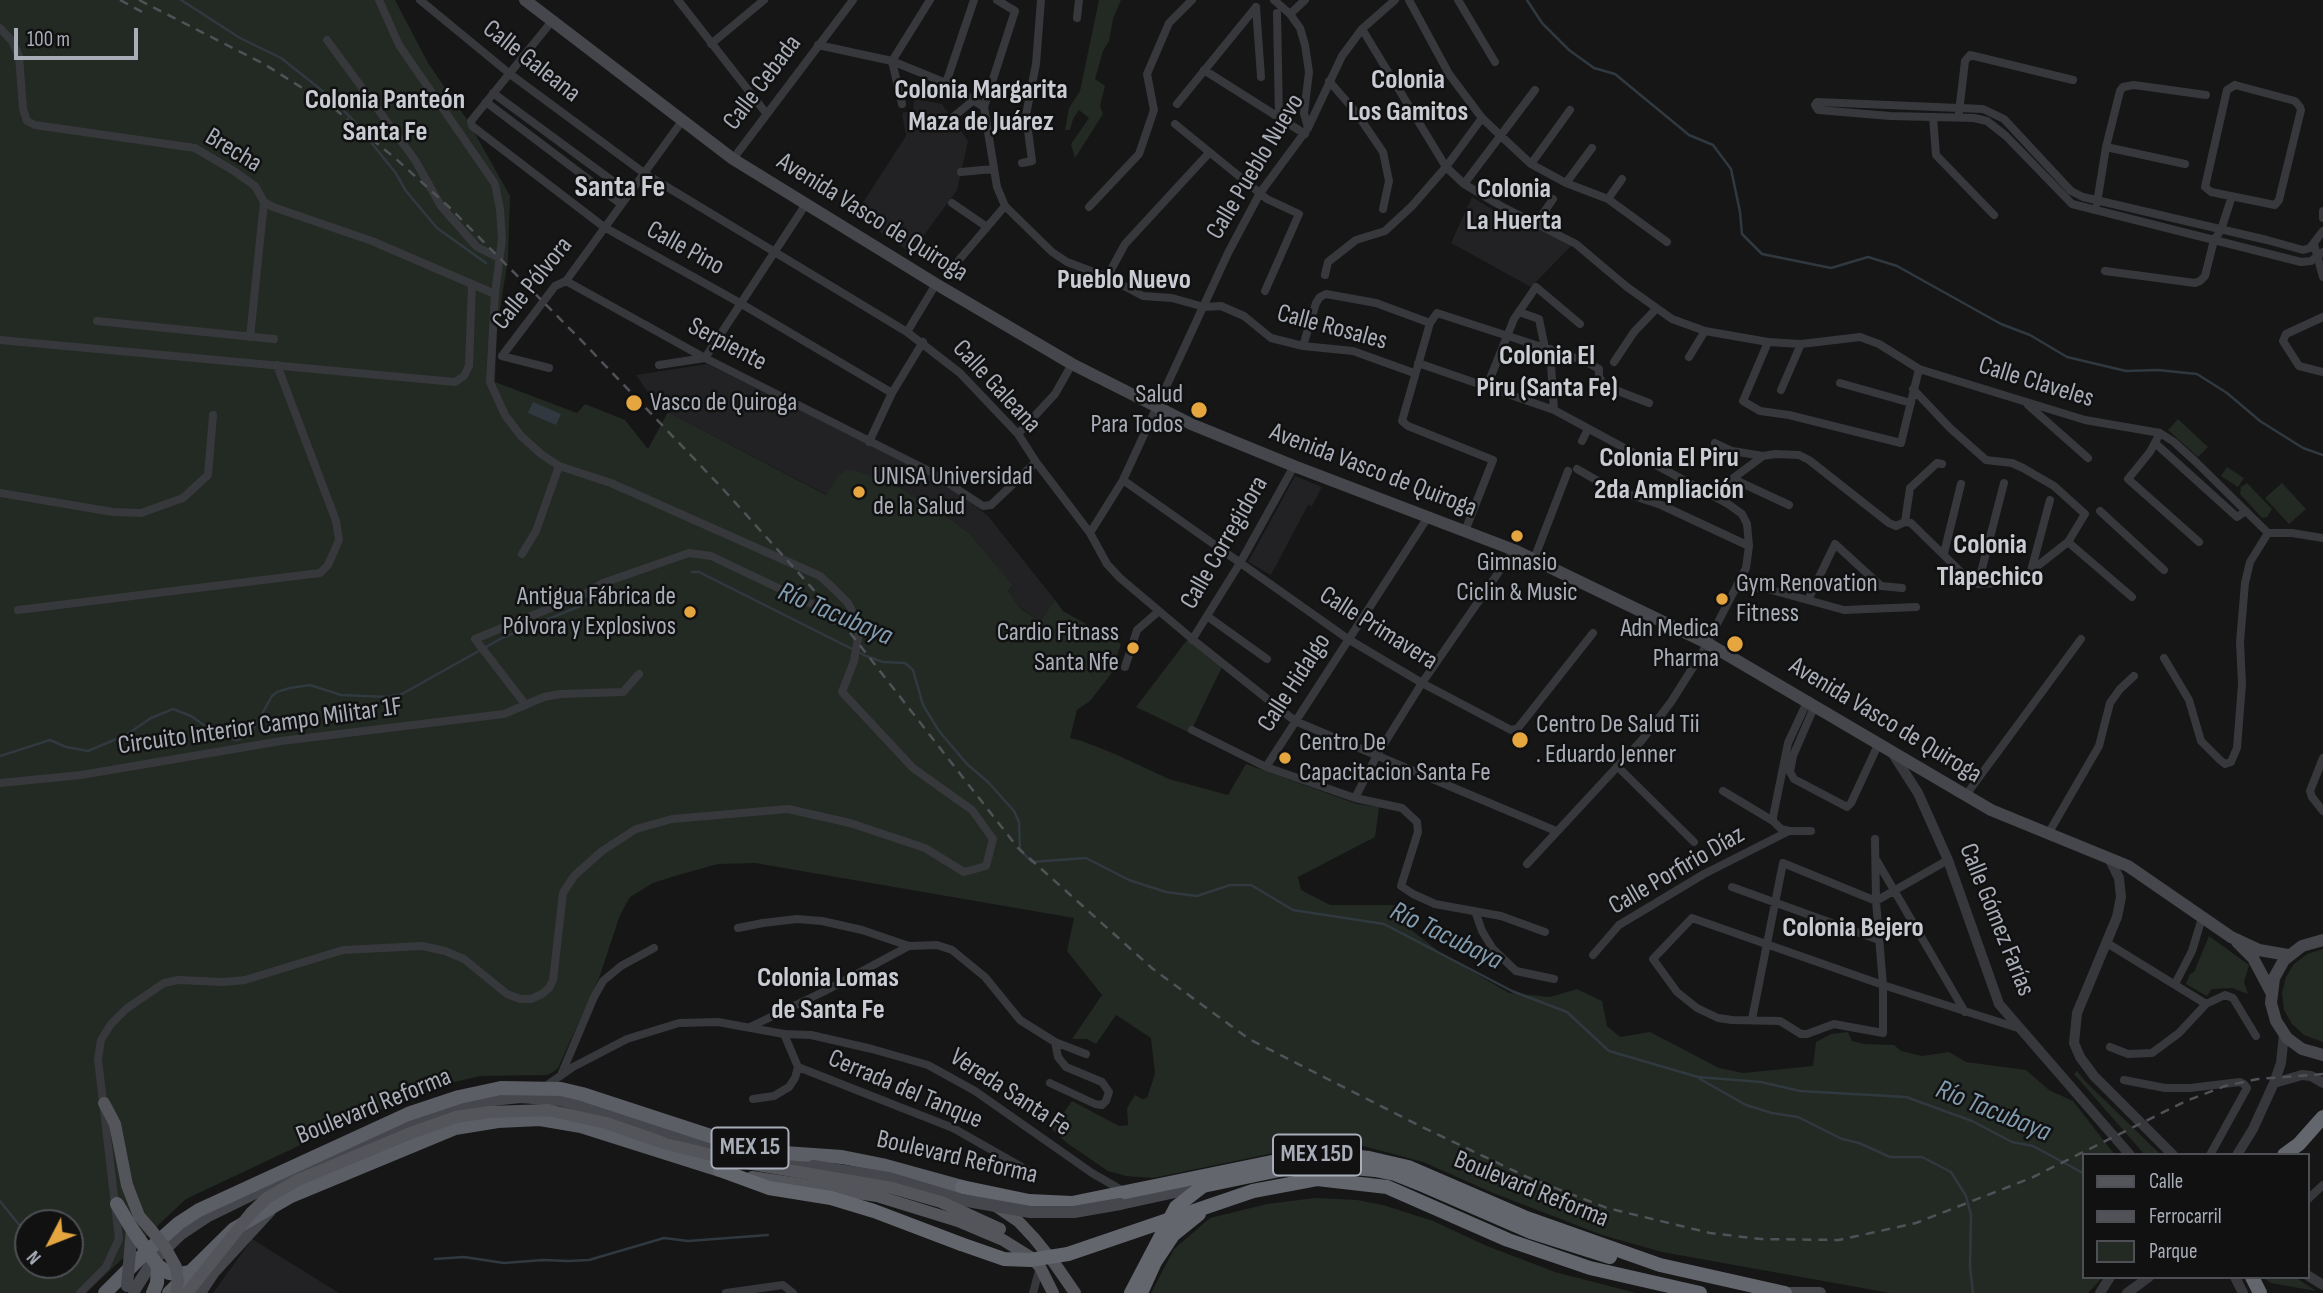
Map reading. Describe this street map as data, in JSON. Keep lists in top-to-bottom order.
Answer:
{
  "streets": {
    "highway": ["Boulevard Reforma", "MEX 15", "MEX 15D"],
    "main road": ["Avenida Vasco de Quiroga"],
    "street": [
      "Calle Galeana",
      "Calle Cebada",
      "Brecha",
      "Calle Pueblo Nuevo",
      "Calle Pino",
      "Calle Pólvora",
      "Calle Rosales",
      "Serpiente",
      "Calle Claveles",
      "Calle Corregidora",
      "Calle Primavera",
      "Calle Hidalgo",
      "Circuito Interior Campo Militar 1F",
      "Calle Porfirio Díaz",
      "Calle Gómez Farías",
      "Cerrada del Tanque",
      "Vereda Santa Fe"
    ]
  },
  "crossings": [
    ["Calle Galeana", "Calle Pueblo Nuevo"],
    ["Calle Galeana", "Calle Pólvora"],
    ["Calle Galeana", "Serpiente"],
    ["Calle Galeana", "Calle Corregidora"],
    ["Calle Galeana", "Calle Hidalgo"],
    ["Calle Cebada", "Avenida Vasco de Quiroga"],
    ["Calle Pueblo Nuevo", "Avenida Vasco de Quiroga"],
    ["Calle Pueblo Nuevo", "Calle Rosales"],
    ["Calle Pueblo Nuevo", "Calle Claveles"],
    ["Calle Pueblo Nuevo", "Calle Primavera"],
    ["Avenida Vasco de Quiroga", "Calle Pólvora"],
    ["Avenida Vasco de Quiroga", "Calle Corregidora"],
    ["Avenida Vasco de Quiroga", "Calle Hidalgo"],
    ["Avenida Vasco de Quiroga", "Calle Porfirio Díaz"],
    ["Avenida Vasco de Quiroga", "Calle Gómez Farías"],
    ["Calle Pino", "Calle Pólvora"],
    ["Calle Pólvora", "Serpiente"],
    ["Calle Corregidora", "Calle Primavera"],
    ["Calle Primavera", "Calle Hidalgo"],
    ["Cerrada del Tanque", "Vereda Santa Fe"],
    ["Vereda Santa Fe", "Boulevard Reforma"],
    ["Boulevard Reforma", "MEX 15"]
  ],
  "districts": [
    "Colonia Los Gamitos",
    "Colonia Margarita Maza de Juárez",
    "Colonia Panteón Santa Fe",
    "Santa Fe",
    "Colonia La Huerta",
    "Pueblo Nuevo",
    "Colonia El Piru (Santa Fe)",
    "Colonia El Piru 2da Ampliación",
    "Colonia Tlapechico",
    "Colonia Bejero",
    "Colonia Lomas de Santa Fe"
  ],
  "water": ["Río Tacubaya"],
  "places": [
    "Vasco de Quiroga",
    "Salud Para Todos",
    "UNISA Universidad de la Salud",
    "Gimnasio Ciclin & Music",
    "Gym Renovation Fitness",
    "Antigua Fábrica de Pólvora y Explosivos",
    "Adn Medica Pharma",
    "Cardio Fitnass Santa Nfe",
    "Centro De Salud Tii . Eduardo Jenner",
    "Centro De Capacitacion Santa Fe"
  ],
  "legend": ["Calle", "Ferrocarril", "Parque"],
  "scale_bar": "100 m",
  "north": "bottom left"
}
